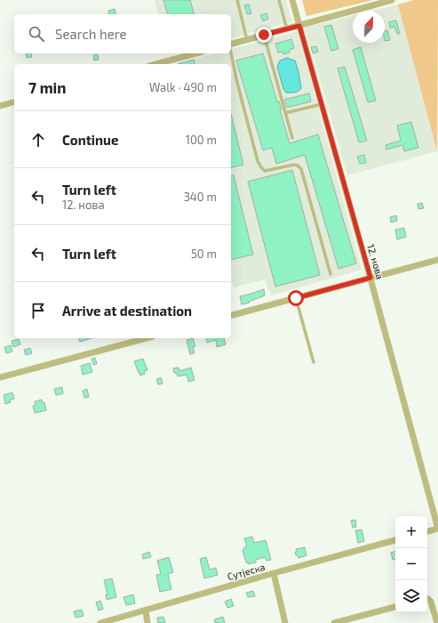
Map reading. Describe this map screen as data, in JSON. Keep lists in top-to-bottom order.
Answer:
{
  "streets": {
    "street": ["12. нова", "Сутјеска"]
  },
  "north": "top right",
  "page": {
    "search": "Search here",
    "heading": ["7 min", "Walk · 490 m"],
    "list": [
      ["Continue", "100 m"],
      ["Turn left", "12. нова", "340 m"],
      ["Turn left", "50 m"],
      "Arrive at destination"
    ],
    "map_buttons": ["+", "−"]
  }
}
